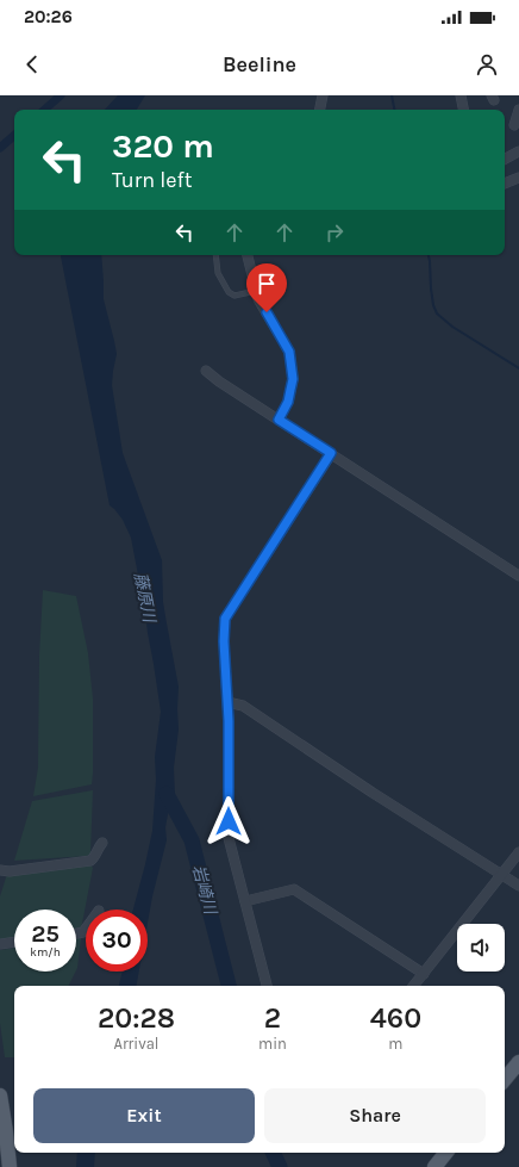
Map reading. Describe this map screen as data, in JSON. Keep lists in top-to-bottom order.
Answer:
{
  "water": ["藤原川", "岩崎川"],
  "page": {
    "status": "20:26",
    "header": "Beeline",
    "turn": ["320 m", "Turn left"],
    "speed": "25 km/h",
    "limit": "30",
    "eta": [
      "20:28",
      "Arrival",
      "2",
      "min",
      "460",
      "m"
    ],
    "buttons": ["Exit", "Share"]
  }
}
